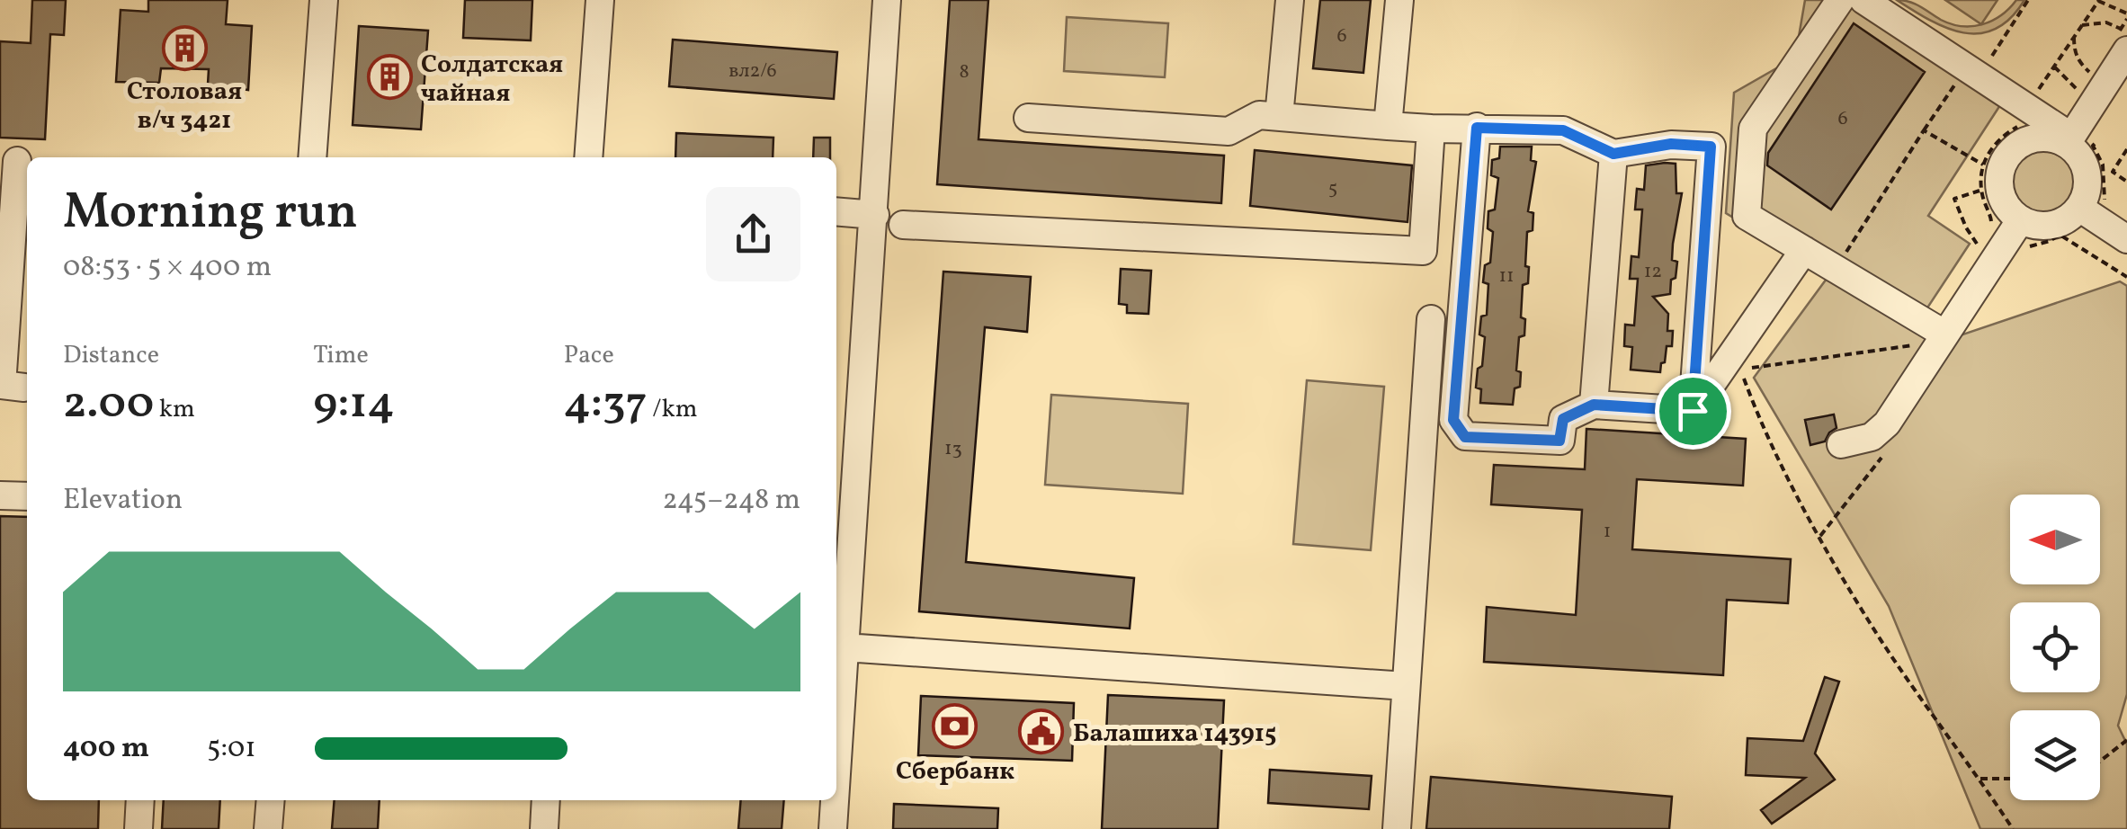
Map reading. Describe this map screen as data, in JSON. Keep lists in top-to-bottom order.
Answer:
{
  "places": {
    "building": ["Столовая в/ч 3421", "Солдатская чайная"],
    "bank": ["Сбербанк"],
    "public building": ["Балашиха 143915"]
  },
  "house_numbers": [
    "6",
    "вл2/6",
    "8",
    "6",
    "5",
    "12",
    "11",
    "13",
    "1"
  ],
  "north": "left",
  "page": {
    "heading": ["Morning run", "08:53 · 5 × 400 m"],
    "stats": [
      ["Distance", "2.00 km"],
      ["Time", "9:14"],
      ["Pace", "4:37 /km"]
    ],
    "chart": ["Elevation", "245–248 m"],
    "list": [
      {
        "name": "400 m",
        "note": "5:01"
      }
    ]
  }
}
